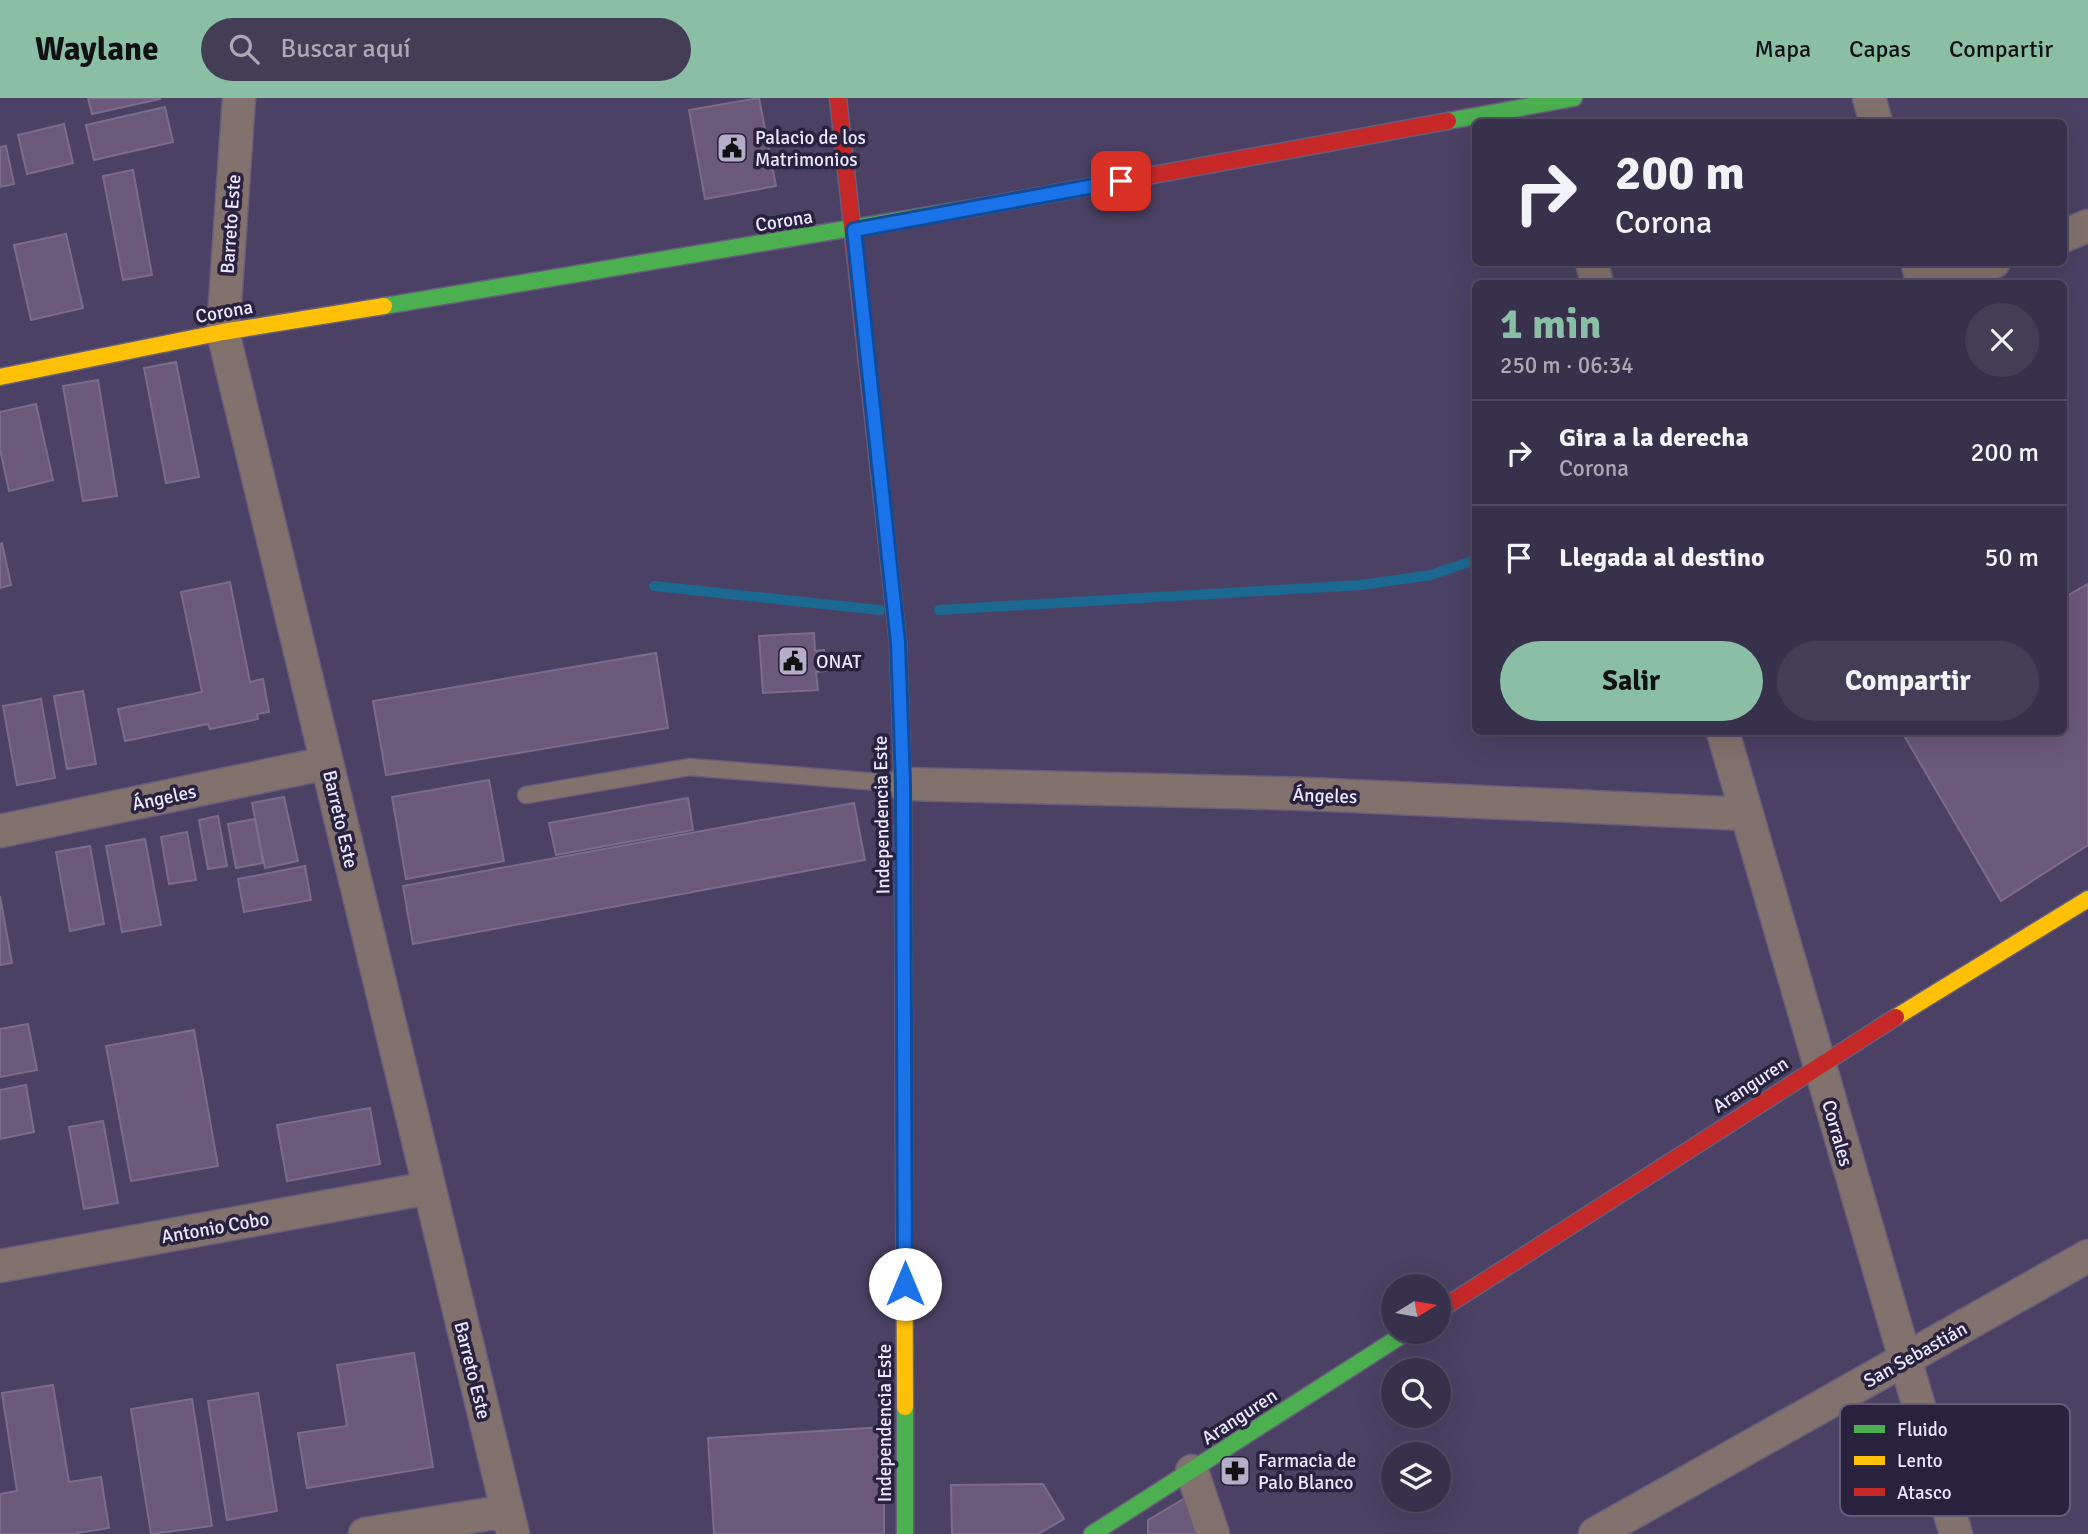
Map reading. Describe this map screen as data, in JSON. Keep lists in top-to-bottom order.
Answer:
{
  "streets": {
    "street": [
      "Corona",
      "Barreto Este",
      "Ángeles",
      "Independencia Este",
      "Aranguren",
      "Corrales",
      "Antonio Cobo",
      "San Sebastián"
    ]
  },
  "crossings": [
    ["Corona", "Barreto Este"],
    ["Corona", "Independencia Este"],
    ["Barreto Este", "Ángeles"],
    ["Barreto Este", "Antonio Cobo"],
    ["Ángeles", "Independencia Este"],
    ["Ángeles", "Corrales"],
    ["Aranguren", "Corrales"],
    ["Corrales", "San Sebastián"]
  ],
  "places": {
    "public building": ["Palacio de los Matrimonios", "ONAT"],
    "pharmacy": ["Farmacia de Palo Blanco"]
  },
  "legend": ["Fluido", "Lento", "Atasco"],
  "north": "right",
  "page": {
    "header": "Waylane",
    "search": "Buscar aquí",
    "nav": ["Mapa", "Capas", "Compartir"],
    "turn": ["200 m", "Corona"],
    "heading": ["1 min", "250 m · 06:34"],
    "list": [
      {
        "name": "Gira a la derecha",
        "note": "Corona",
        "value": "200 m"
      },
      {
        "name": "Llegada al destino",
        "value": "50 m"
      }
    ],
    "buttons": ["Salir", "Compartir"]
  }
}
